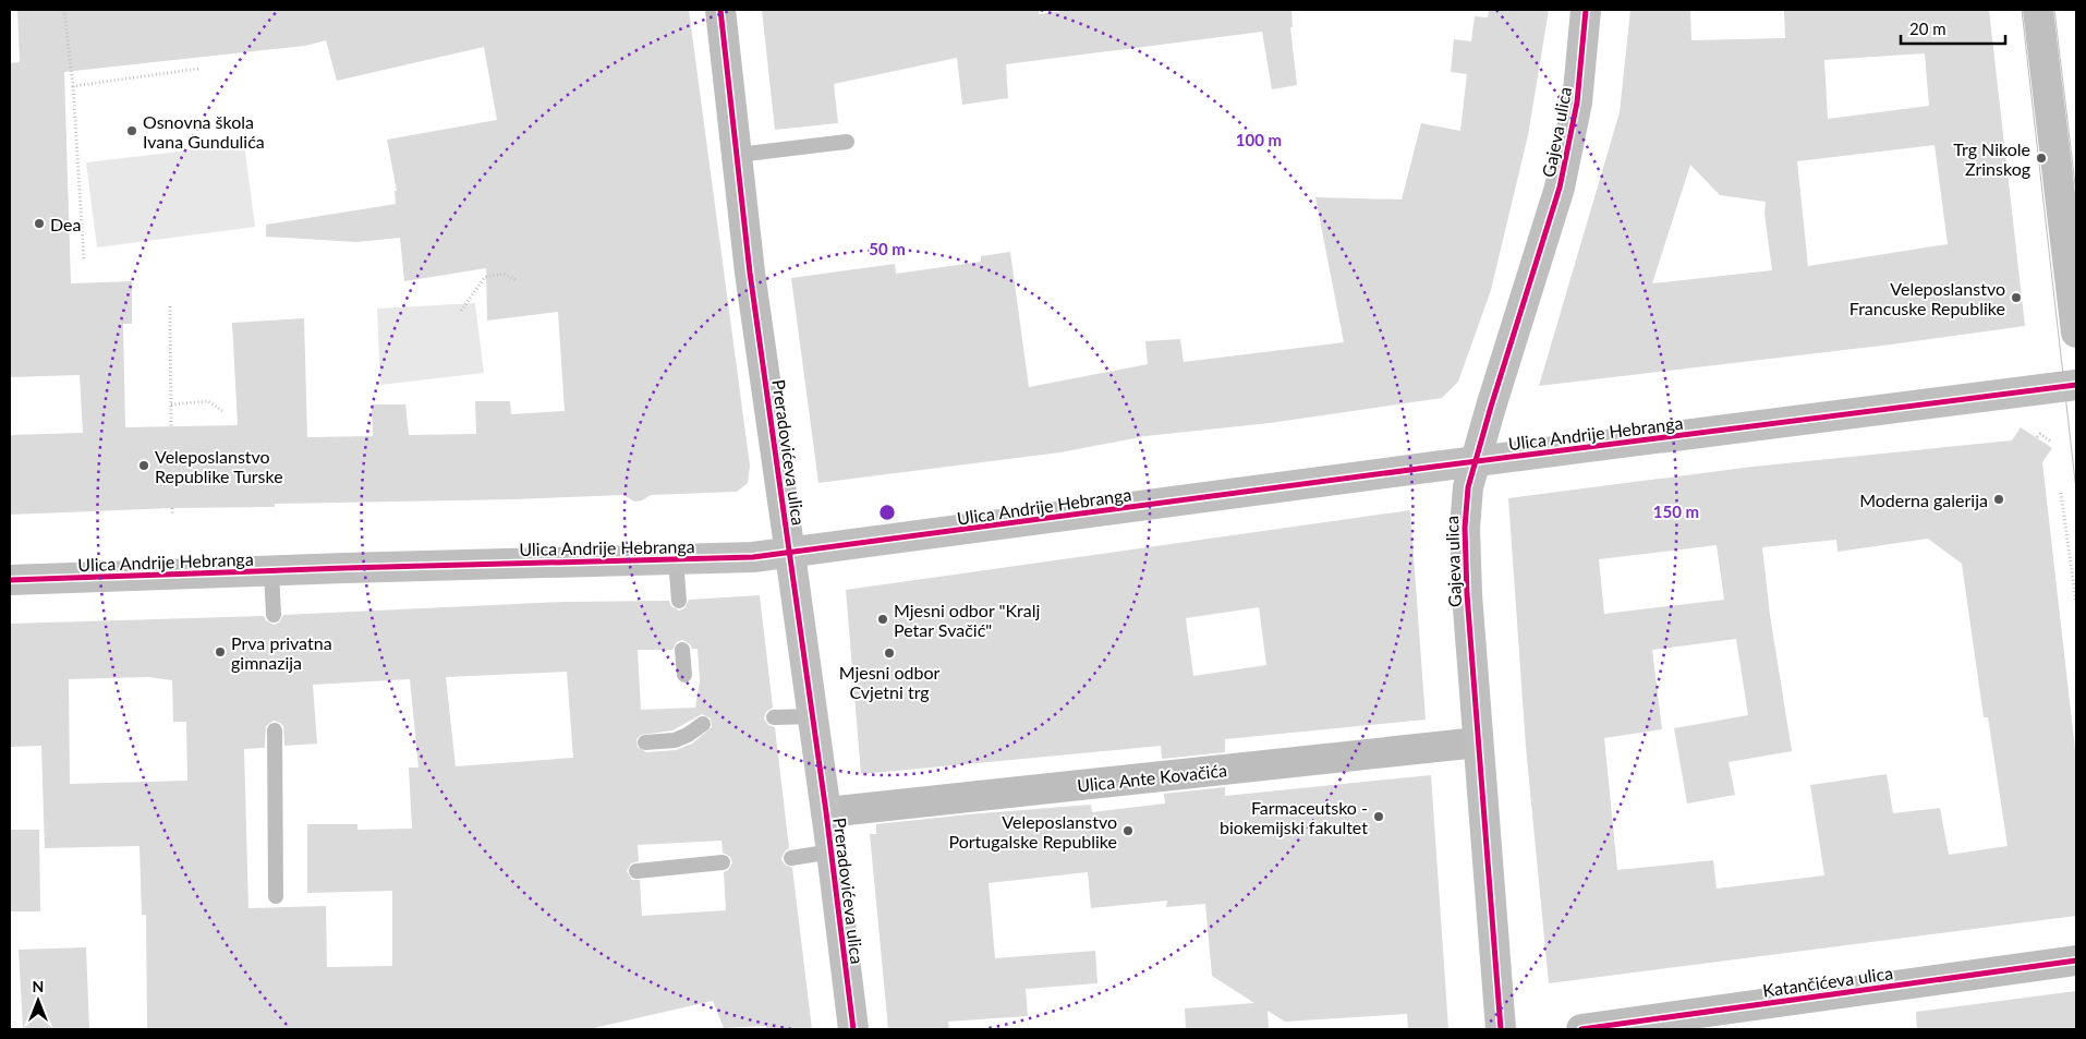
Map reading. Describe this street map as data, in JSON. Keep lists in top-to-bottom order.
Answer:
{
  "streets": {
    "main road": ["Gajeva ulica", "Ulica Andrije Hebranga", "Preradovićeva ulica"],
    "street": ["Ulica Ante Kovačića", "Katančićeva ulica"]
  },
  "crossings": [
    ["Gajeva ulica", "Ulica Andrije Hebranga"],
    ["Gajeva ulica", "Ulica Ante Kovačića"],
    ["Ulica Andrije Hebranga", "Preradovićeva ulica"],
    ["Preradovićeva ulica", "Ulica Ante Kovačića"]
  ],
  "places": [
    "Osnovna škola Ivana Gundulića",
    "Trg Nikole Zrinskog",
    "Dea",
    "Veleposlanstvo Francuske Republike",
    "Veleposlanstvo Republike Turske",
    "Moderna galerija",
    "Mjesni odbor \"Kralj Petar Svačić\"",
    "Prva privatna gimnazija",
    "Mjesni odbor Cvjetni trg",
    "Farmaceutsko - biokemijski fakultet",
    "Veleposlanstvo Portugalske Republike"
  ],
  "scale_bar": "20 m",
  "north": "top",
  "rings": ["100 m", "50 m", "150 m"]
}
